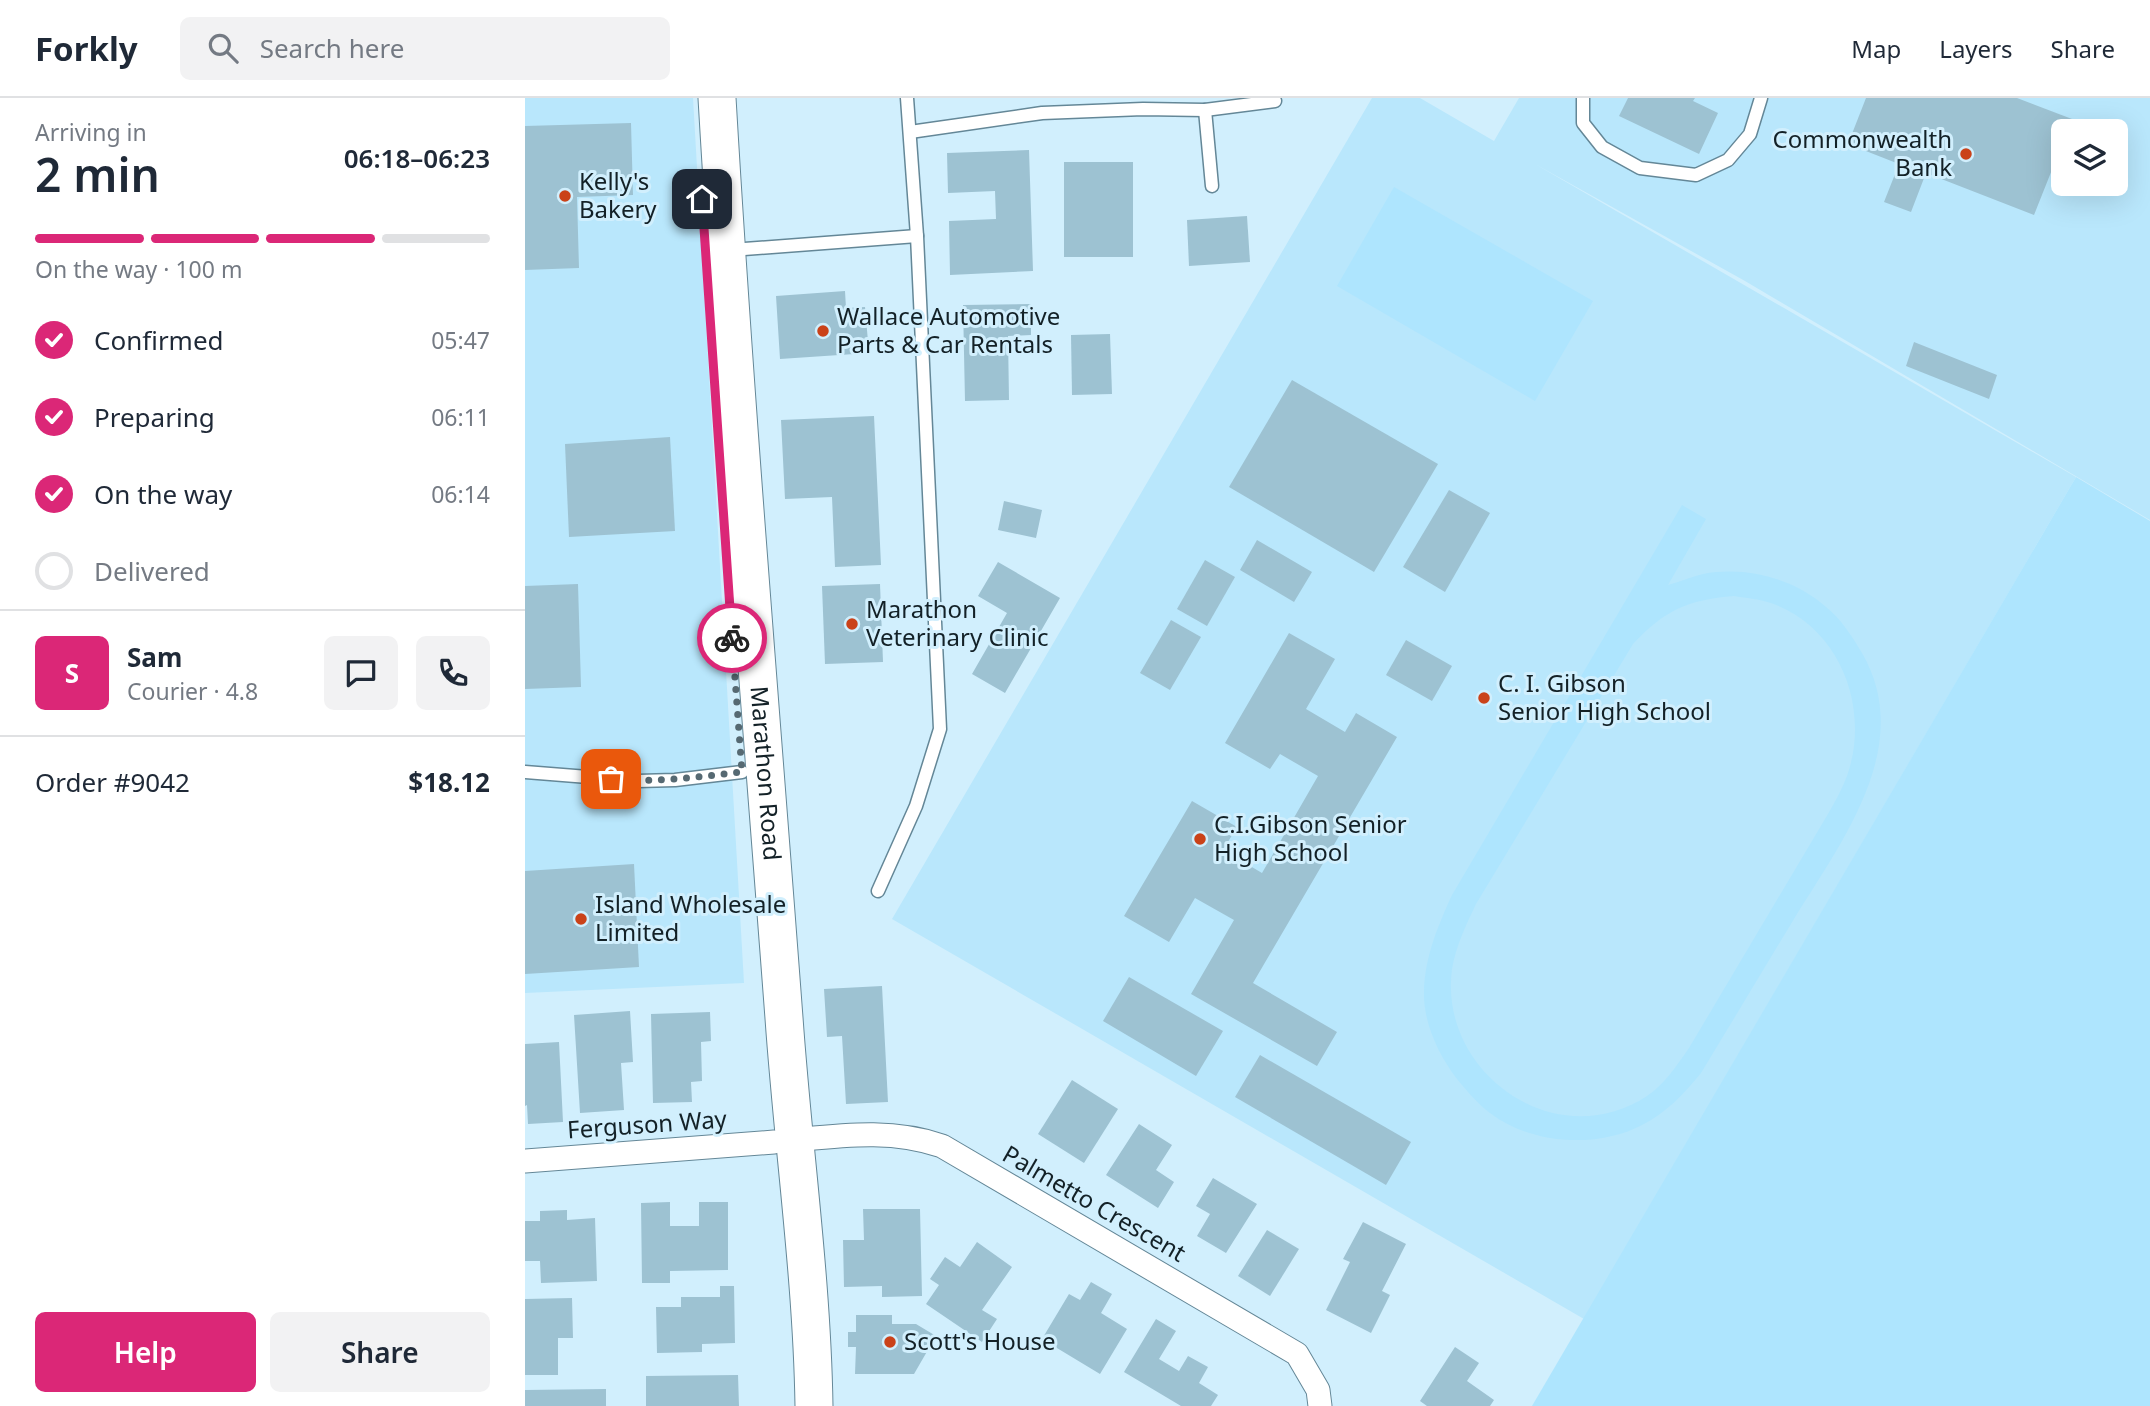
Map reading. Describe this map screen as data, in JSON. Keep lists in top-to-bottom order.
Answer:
{
  "streets": {
    "main road": ["Marathon Road"],
    "street": ["Ferguson Way", "Palmetto Crescent"]
  },
  "crossings": [
    ["Marathon Road", "Ferguson Way"],
    ["Marathon Road", "Palmetto Crescent"],
    ["Ferguson Way", "Palmetto Crescent"]
  ],
  "places": [
    "Commonwealth Bank",
    "Kelly's Bakery",
    "Wallace Automotive Parts & Car Rentals",
    "Marathon Veterinary Clinic",
    "C. I. Gibson Senior High School",
    "C.I.Gibson Senior High School",
    "Island Wholesale Limited",
    "Scott's House"
  ],
  "page": {
    "header": "Forkly",
    "search": "Search here",
    "nav": ["Map", "Layers", "Share"],
    "heading": ["2 min", "Arriving in", "06:18–06:23"],
    "panel": [
      "Sam",
      "Courier · 4.8",
      "Order #9042",
      "$18.12"
    ],
    "bar": "On the way · 100 m",
    "list": [
      ["Confirmed", "05:47"],
      ["Preparing", "06:11"],
      ["On the way", "06:14"],
      "Delivered"
    ],
    "round": "S",
    "buttons": ["Help", "Share"]
  }
}
